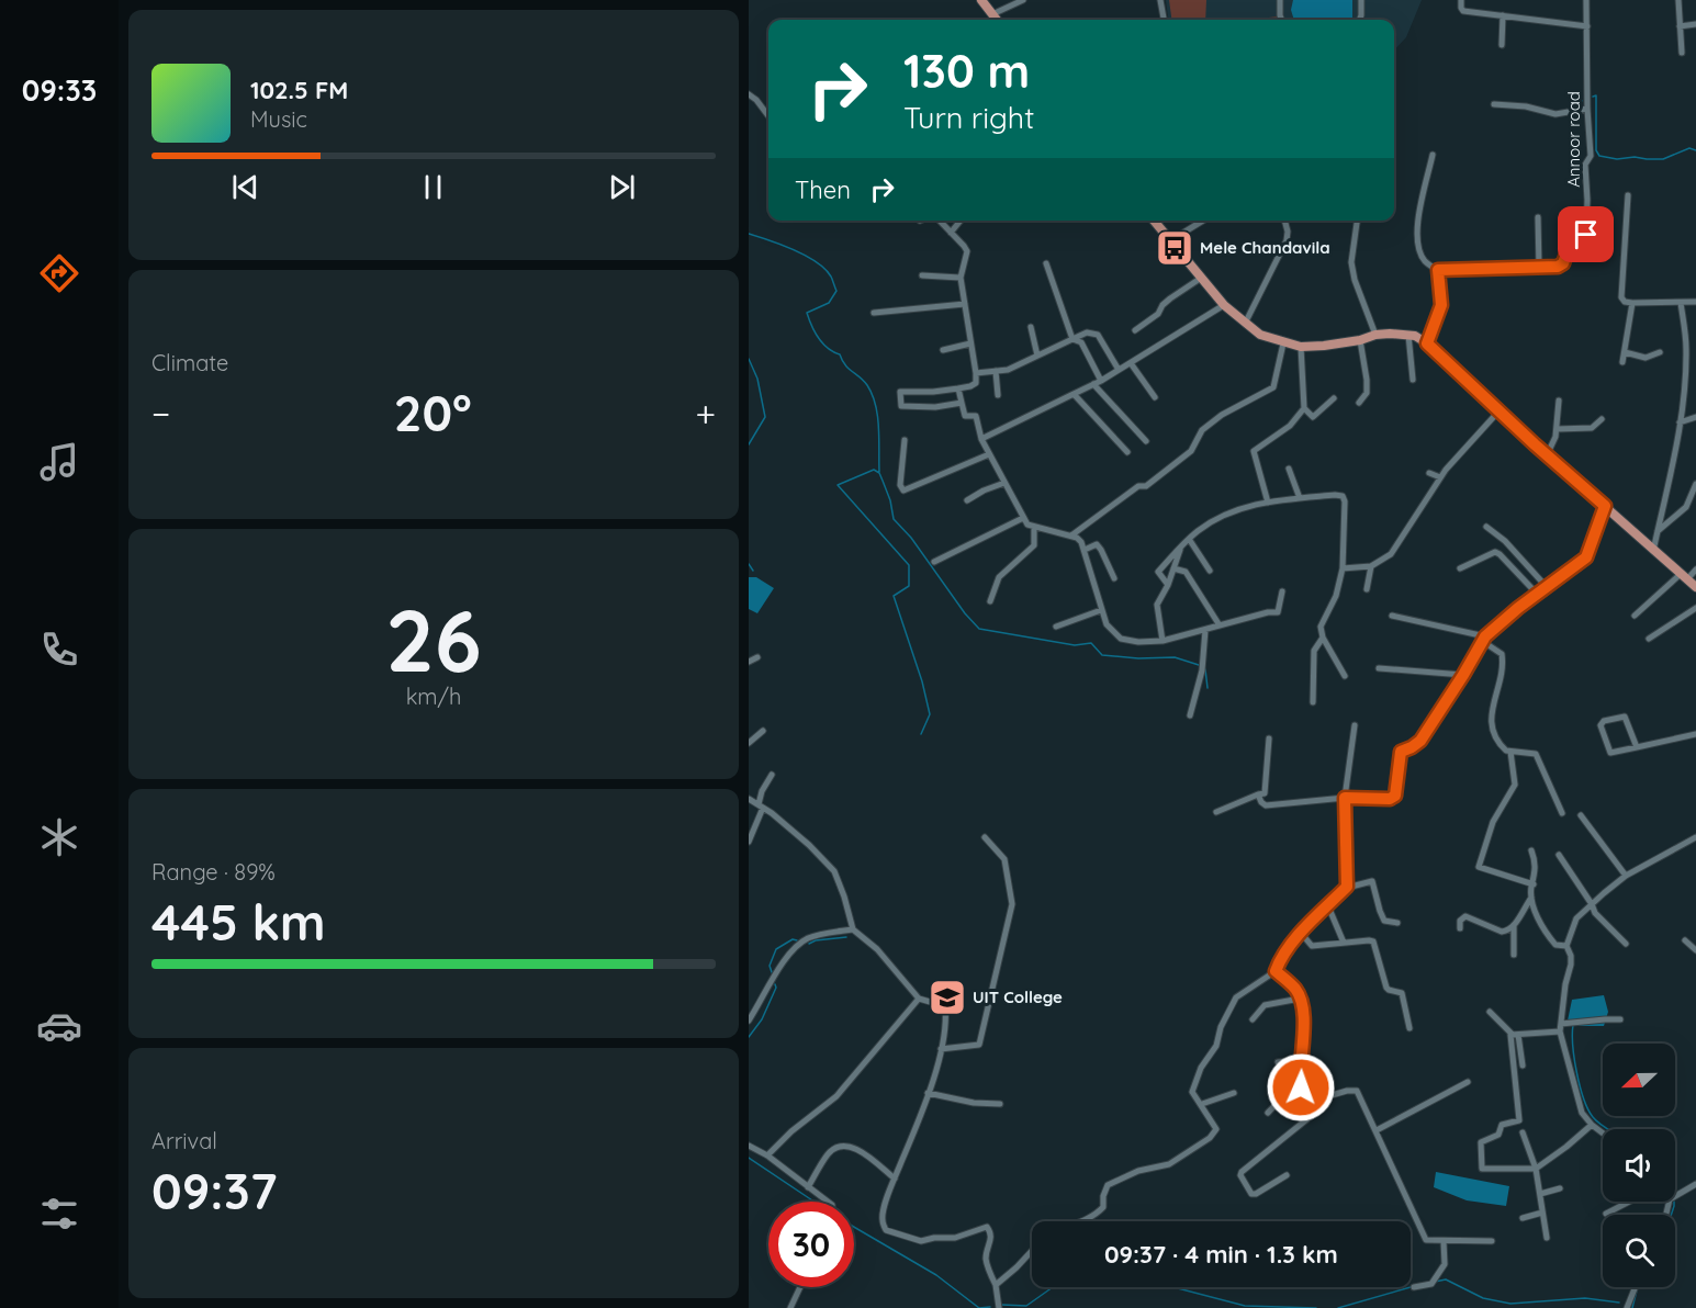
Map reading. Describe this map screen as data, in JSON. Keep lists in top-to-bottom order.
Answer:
{
  "streets": {
    "street": ["Annoor road"]
  },
  "places": {
    "bus stop": ["Mele Chandavila"],
    "school or university": ["UIT College"]
  },
  "north": "left",
  "page": {
    "tabs": "09:33",
    "turn": ["130 m", "Turn right"],
    "song": ["102.5 FM", "Music"],
    "then": "Then",
    "tile": [
      "Climate",
      ["26", "km/h"],
      ["Range · 89%", "445 km"],
      ["Arrival", "09:37"]
    ],
    "heat": ["−", "20°", "+"],
    "limit": "30",
    "trip": "09:37 · 4 min · 1.3 km"
  }
}
